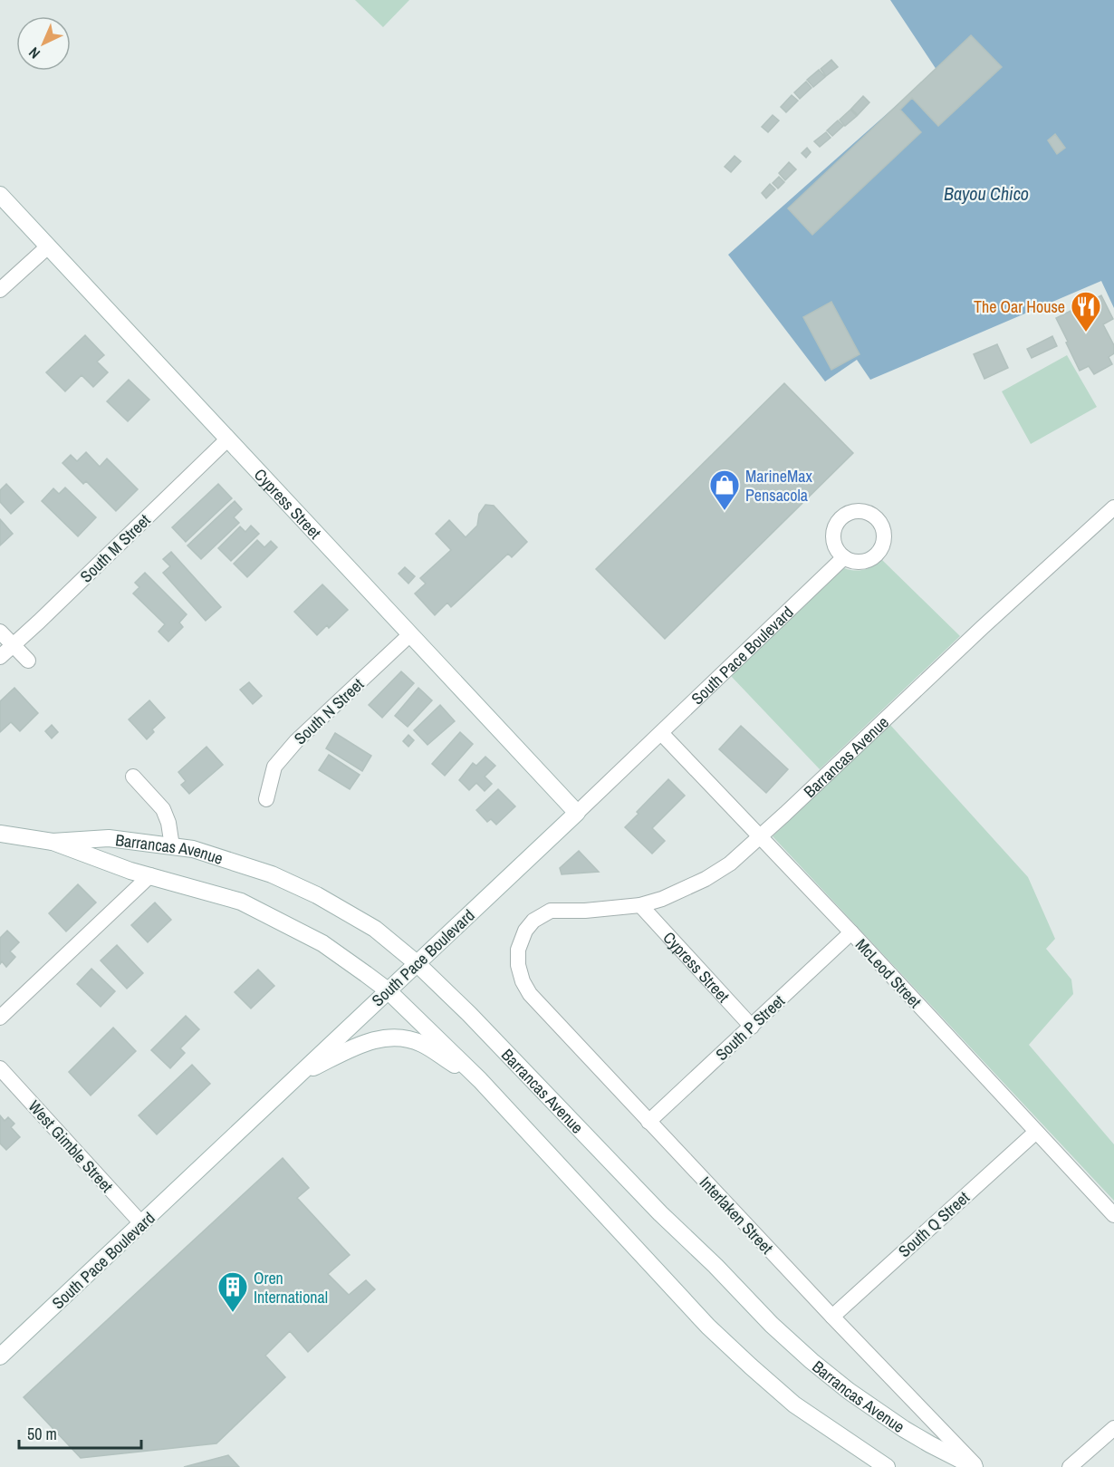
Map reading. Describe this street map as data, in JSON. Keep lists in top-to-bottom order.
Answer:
{
  "streets": {
    "main road": ["Cypress Street", "South Pace Boulevard", "Barrancas Avenue"],
    "street": [
      "South M Street",
      "South N Street",
      "McLeod Street",
      "South P Street",
      "West Gimble Street",
      "Interlaken Street",
      "South Q Street"
    ]
  },
  "crossings": [
    ["Cypress Street", "South M Street"],
    ["Cypress Street", "South Pace Boulevard"],
    ["Cypress Street", "South N Street"],
    ["Cypress Street", "Barrancas Avenue"],
    ["Cypress Street", "South P Street"],
    ["South Pace Boulevard", "Barrancas Avenue"],
    ["South Pace Boulevard", "McLeod Street"],
    ["South Pace Boulevard", "West Gimble Street"],
    ["Barrancas Avenue", "McLeod Street"],
    ["Barrancas Avenue", "Interlaken Street"],
    ["McLeod Street", "South P Street"],
    ["McLeod Street", "South Q Street"],
    ["South P Street", "Interlaken Street"],
    ["Interlaken Street", "South Q Street"]
  ],
  "water": ["Bayou Chico"],
  "places": {
    "restaurant": ["The Oar House"],
    "shop": ["MarineMax Pensacola"],
    "building": ["Oren International"]
  },
  "scale_bar": "50 m",
  "north": "bottom left"
}
